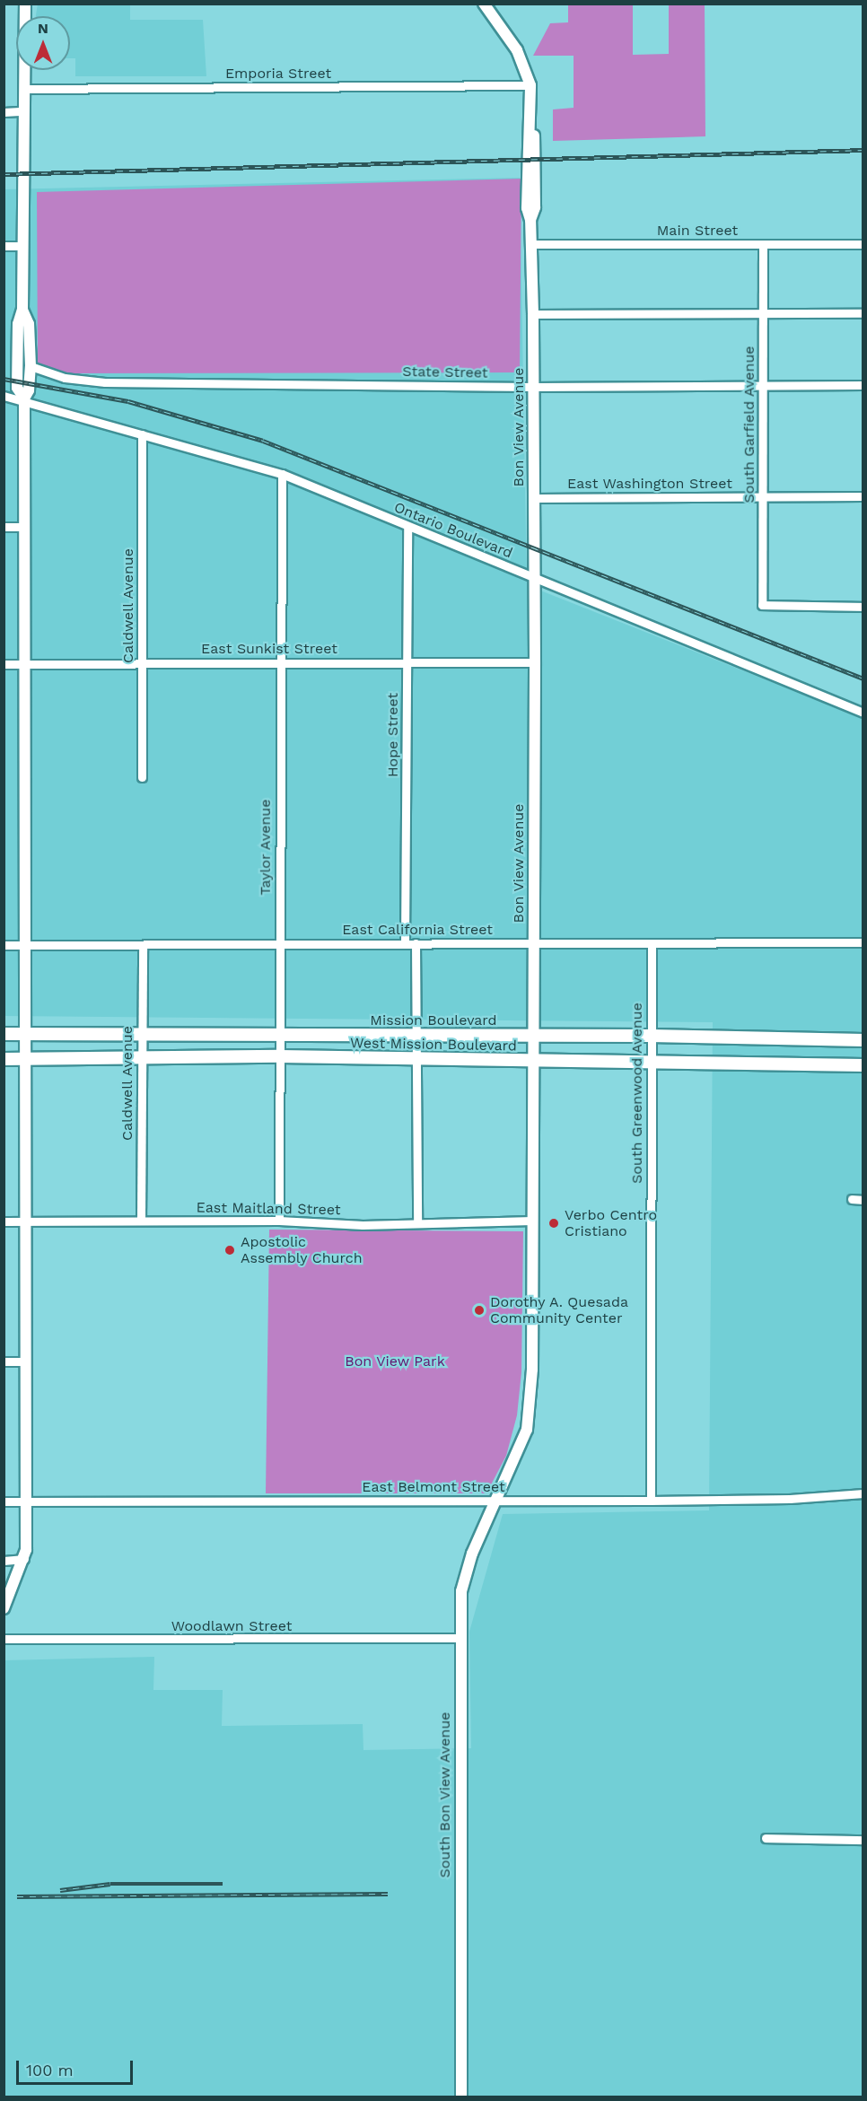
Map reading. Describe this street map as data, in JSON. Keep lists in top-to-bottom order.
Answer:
{
  "streets": {
    "main road": ["Mission Boulevard", "West Mission Boulevard"],
    "street": [
      "Emporia Street",
      "Main Street",
      "State Street",
      "South Garfield Avenue",
      "Bon View Avenue",
      "East Washington Street",
      "Ontario Boulevard",
      "Caldwell Avenue",
      "East Sunkist Street",
      "Hope Street",
      "Taylor Avenue",
      "East California Street",
      "South Greenwood Avenue",
      "East Maitland Street",
      "East Belmont Street",
      "Woodlawn Street",
      "South Bon View Avenue"
    ]
  },
  "crossings": [
    ["Emporia Street", "Bon View Avenue"],
    ["Main Street", "South Garfield Avenue"],
    ["Main Street", "Bon View Avenue"],
    ["State Street", "South Garfield Avenue"],
    ["State Street", "Bon View Avenue"],
    ["South Garfield Avenue", "East Washington Street"],
    ["Bon View Avenue", "East Washington Street"],
    ["Bon View Avenue", "Ontario Boulevard"],
    ["Bon View Avenue", "East Sunkist Street"],
    ["Bon View Avenue", "East California Street"],
    ["Bon View Avenue", "Mission Boulevard"],
    ["Bon View Avenue", "West Mission Boulevard"],
    ["Bon View Avenue", "East Maitland Street"],
    ["Bon View Avenue", "East Belmont Street"],
    ["Bon View Avenue", "South Bon View Avenue"],
    ["Ontario Boulevard", "Caldwell Avenue"],
    ["Ontario Boulevard", "Hope Street"],
    ["Ontario Boulevard", "Taylor Avenue"],
    ["Caldwell Avenue", "East Sunkist Street"],
    ["Caldwell Avenue", "East California Street"],
    ["Caldwell Avenue", "Mission Boulevard"],
    ["Caldwell Avenue", "West Mission Boulevard"],
    ["Caldwell Avenue", "East Maitland Street"],
    ["East Sunkist Street", "Hope Street"],
    ["East Sunkist Street", "Taylor Avenue"],
    ["Hope Street", "East California Street"],
    ["Taylor Avenue", "East California Street"],
    ["Taylor Avenue", "Mission Boulevard"],
    ["Taylor Avenue", "West Mission Boulevard"],
    ["Taylor Avenue", "East Maitland Street"],
    ["East California Street", "South Greenwood Avenue"],
    ["Mission Boulevard", "South Greenwood Avenue"],
    ["West Mission Boulevard", "South Greenwood Avenue"],
    ["South Greenwood Avenue", "East Belmont Street"],
    ["East Belmont Street", "South Bon View Avenue"],
    ["Woodlawn Street", "South Bon View Avenue"]
  ],
  "parks": ["Bon View Park"],
  "places": ["Verbo Centro Cristiano", "Apostolic Assembly Church", "Dorothy A. Quesada Community Center"],
  "scale_bar": "100 m",
  "north": "top"
}
